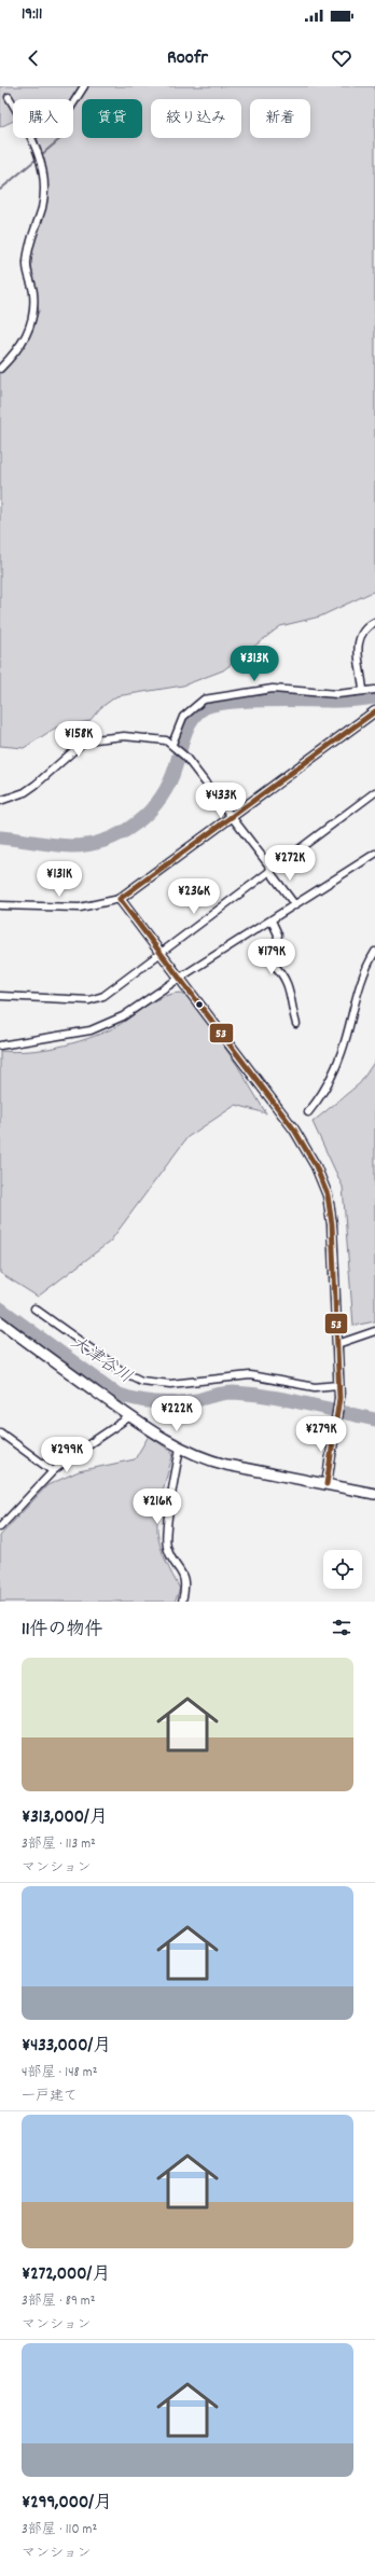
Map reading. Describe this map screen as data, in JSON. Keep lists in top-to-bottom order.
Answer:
{
  "water": ["大津谷川"],
  "lines": ["transit line 53"],
  "page": {
    "status": "19:11",
    "header": "Roofr",
    "chip": [
      "購入",
      "賃貸",
      "絞り込み",
      "新着"
    ],
    "price": [
      "¥313K",
      "¥158K",
      "¥433K",
      "¥272K",
      "¥131K",
      "¥236K",
      "¥179K",
      "¥222K",
      "¥279K",
      "¥299K",
      "¥216K"
    ],
    "heading": "11件の物件",
    "list": [
      {
        "name": "¥313,000/月",
        "note": "3部屋 · 113 m² · マンション"
      },
      {
        "name": "¥433,000/月",
        "note": "4部屋 · 148 m² · 一戸建て"
      },
      {
        "name": "¥272,000/月",
        "note": "3部屋 · 89 m² · マンション"
      },
      {
        "name": "¥299,000/月",
        "note": "3部屋 · 110 m² · マンション"
      }
    ]
  }
}
